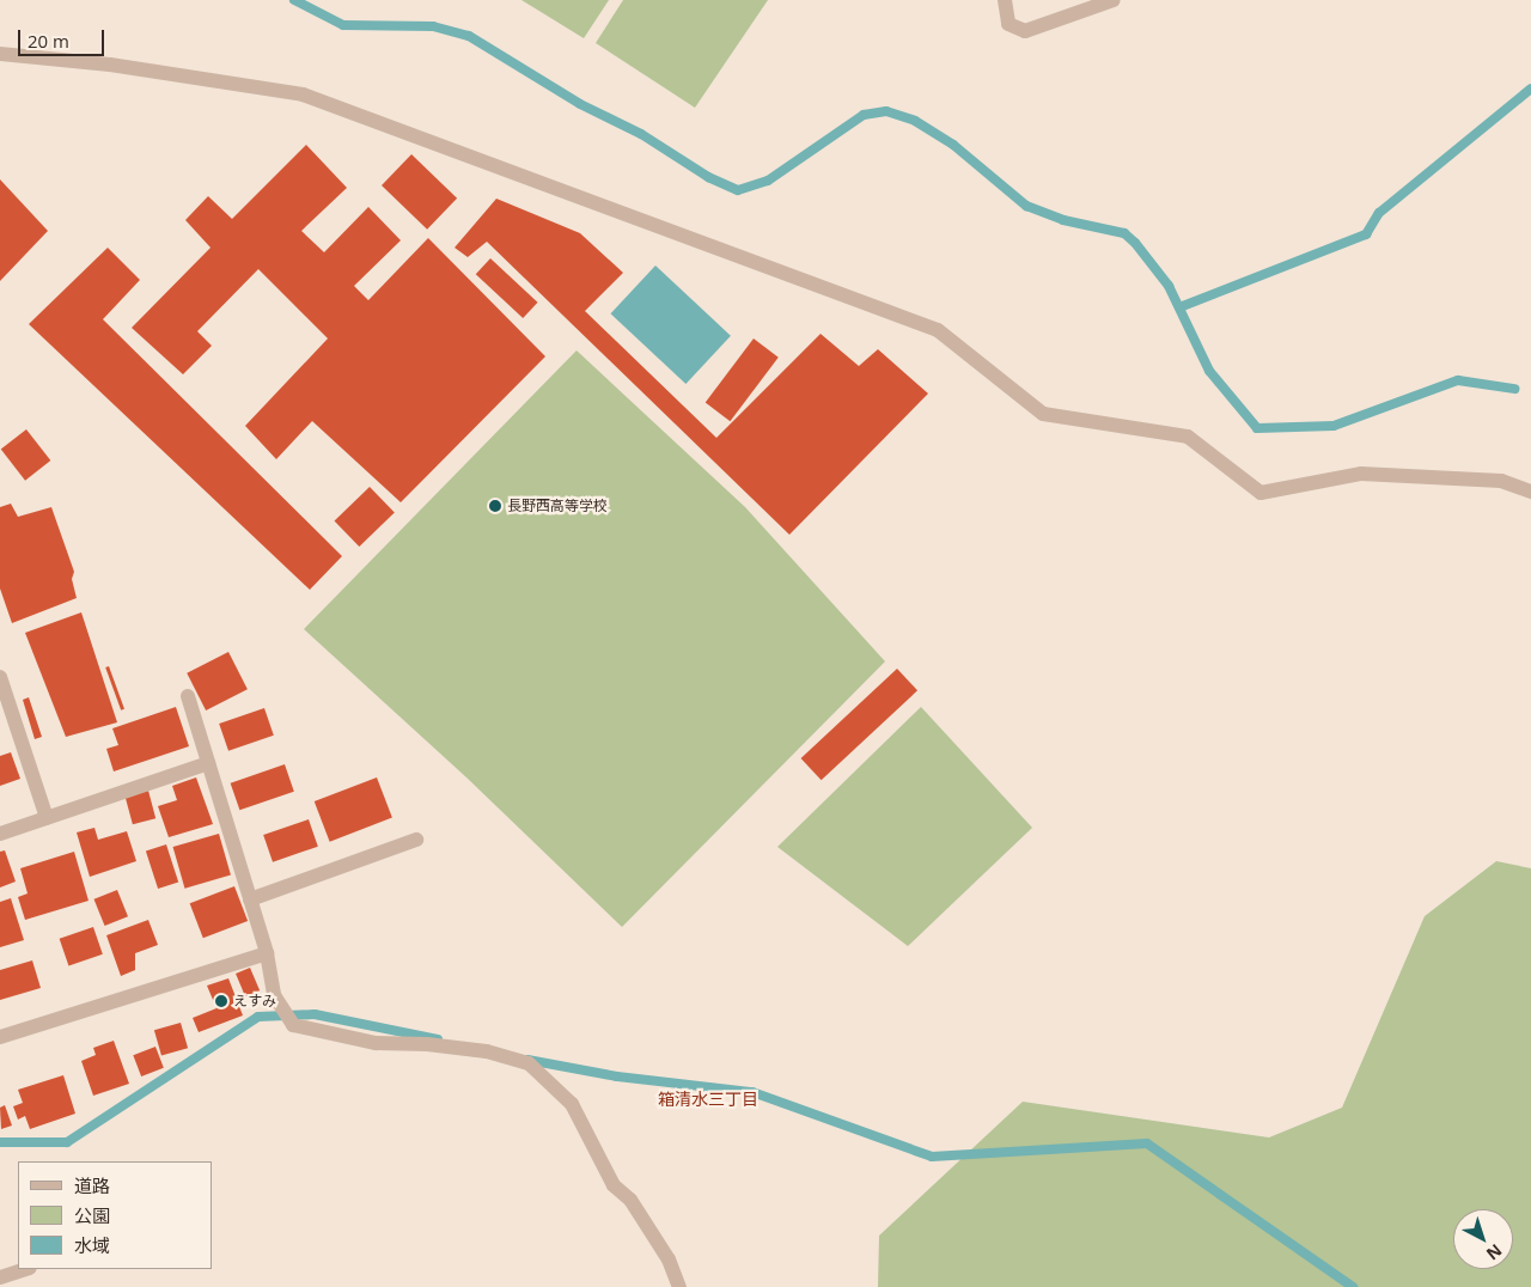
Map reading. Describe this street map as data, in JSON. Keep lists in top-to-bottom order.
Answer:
{
  "districts": ["箱清水三丁目"],
  "places": ["長野西高等学校", "えすみ"],
  "legend": ["道路", "公園", "水域"],
  "scale_bar": "20 m",
  "north": "bottom right"
}
